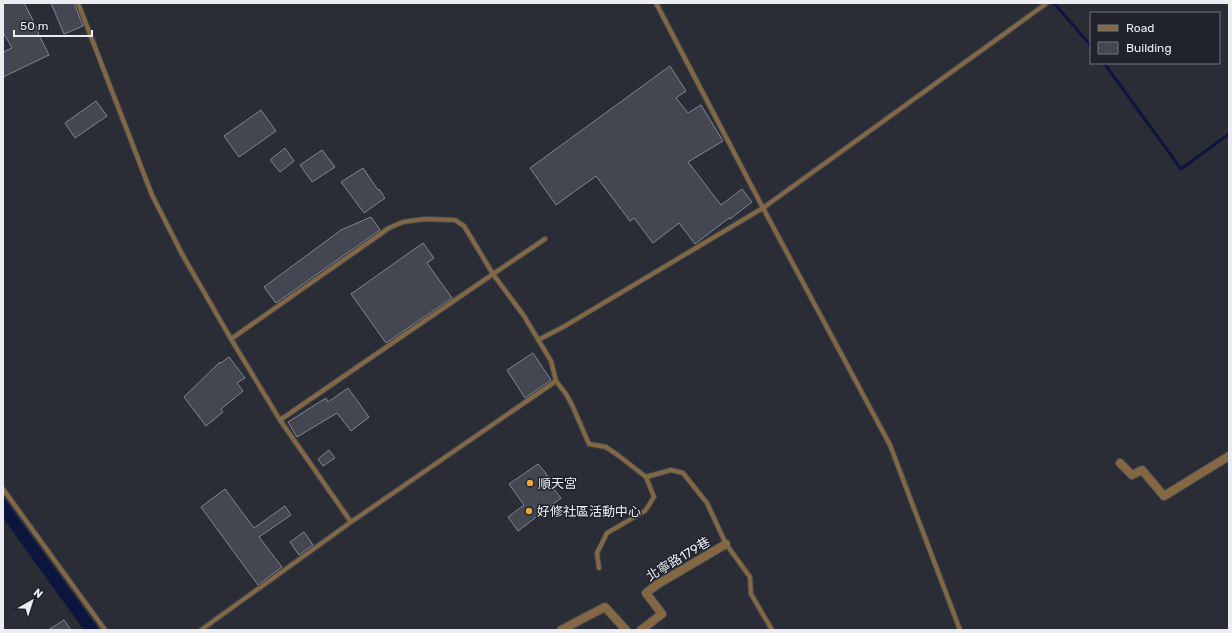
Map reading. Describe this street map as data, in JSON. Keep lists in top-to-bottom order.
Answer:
{
  "streets": {
    "street": ["北寧路179巷"]
  },
  "places": ["順天宮", "好修社區活動中心"],
  "legend": ["Road", "Building"],
  "scale_bar": "50 m",
  "north": "top right"
}
